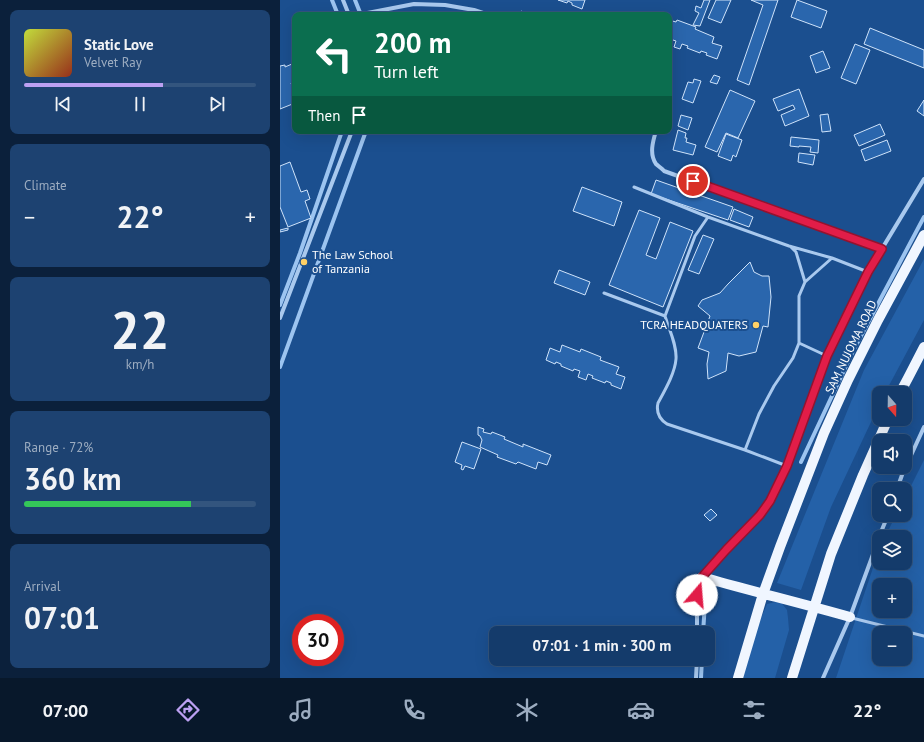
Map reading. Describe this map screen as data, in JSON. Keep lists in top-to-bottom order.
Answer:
{
  "streets": {
    "main road": ["SAM NUJOMA ROAD"]
  },
  "places": ["The Law School of Tanzania", "TCRA HEADQUATERS"],
  "north": "bottom",
  "page": {
    "turn": ["200 m", "Turn left"],
    "song": ["Static Love", "Velvet Ray"],
    "then": "Then",
    "tile": [
      "Climate",
      ["22", "km/h"],
      ["Range · 72%", "360 km"],
      ["Arrival", "07:01"]
    ],
    "heat": ["−", "22°", "+"],
    "map_buttons": ["+", "−"],
    "limit": "30",
    "trip": "07:01 · 1 min · 300 m",
    "tabs": ["07:00", "22°"]
  }
}
